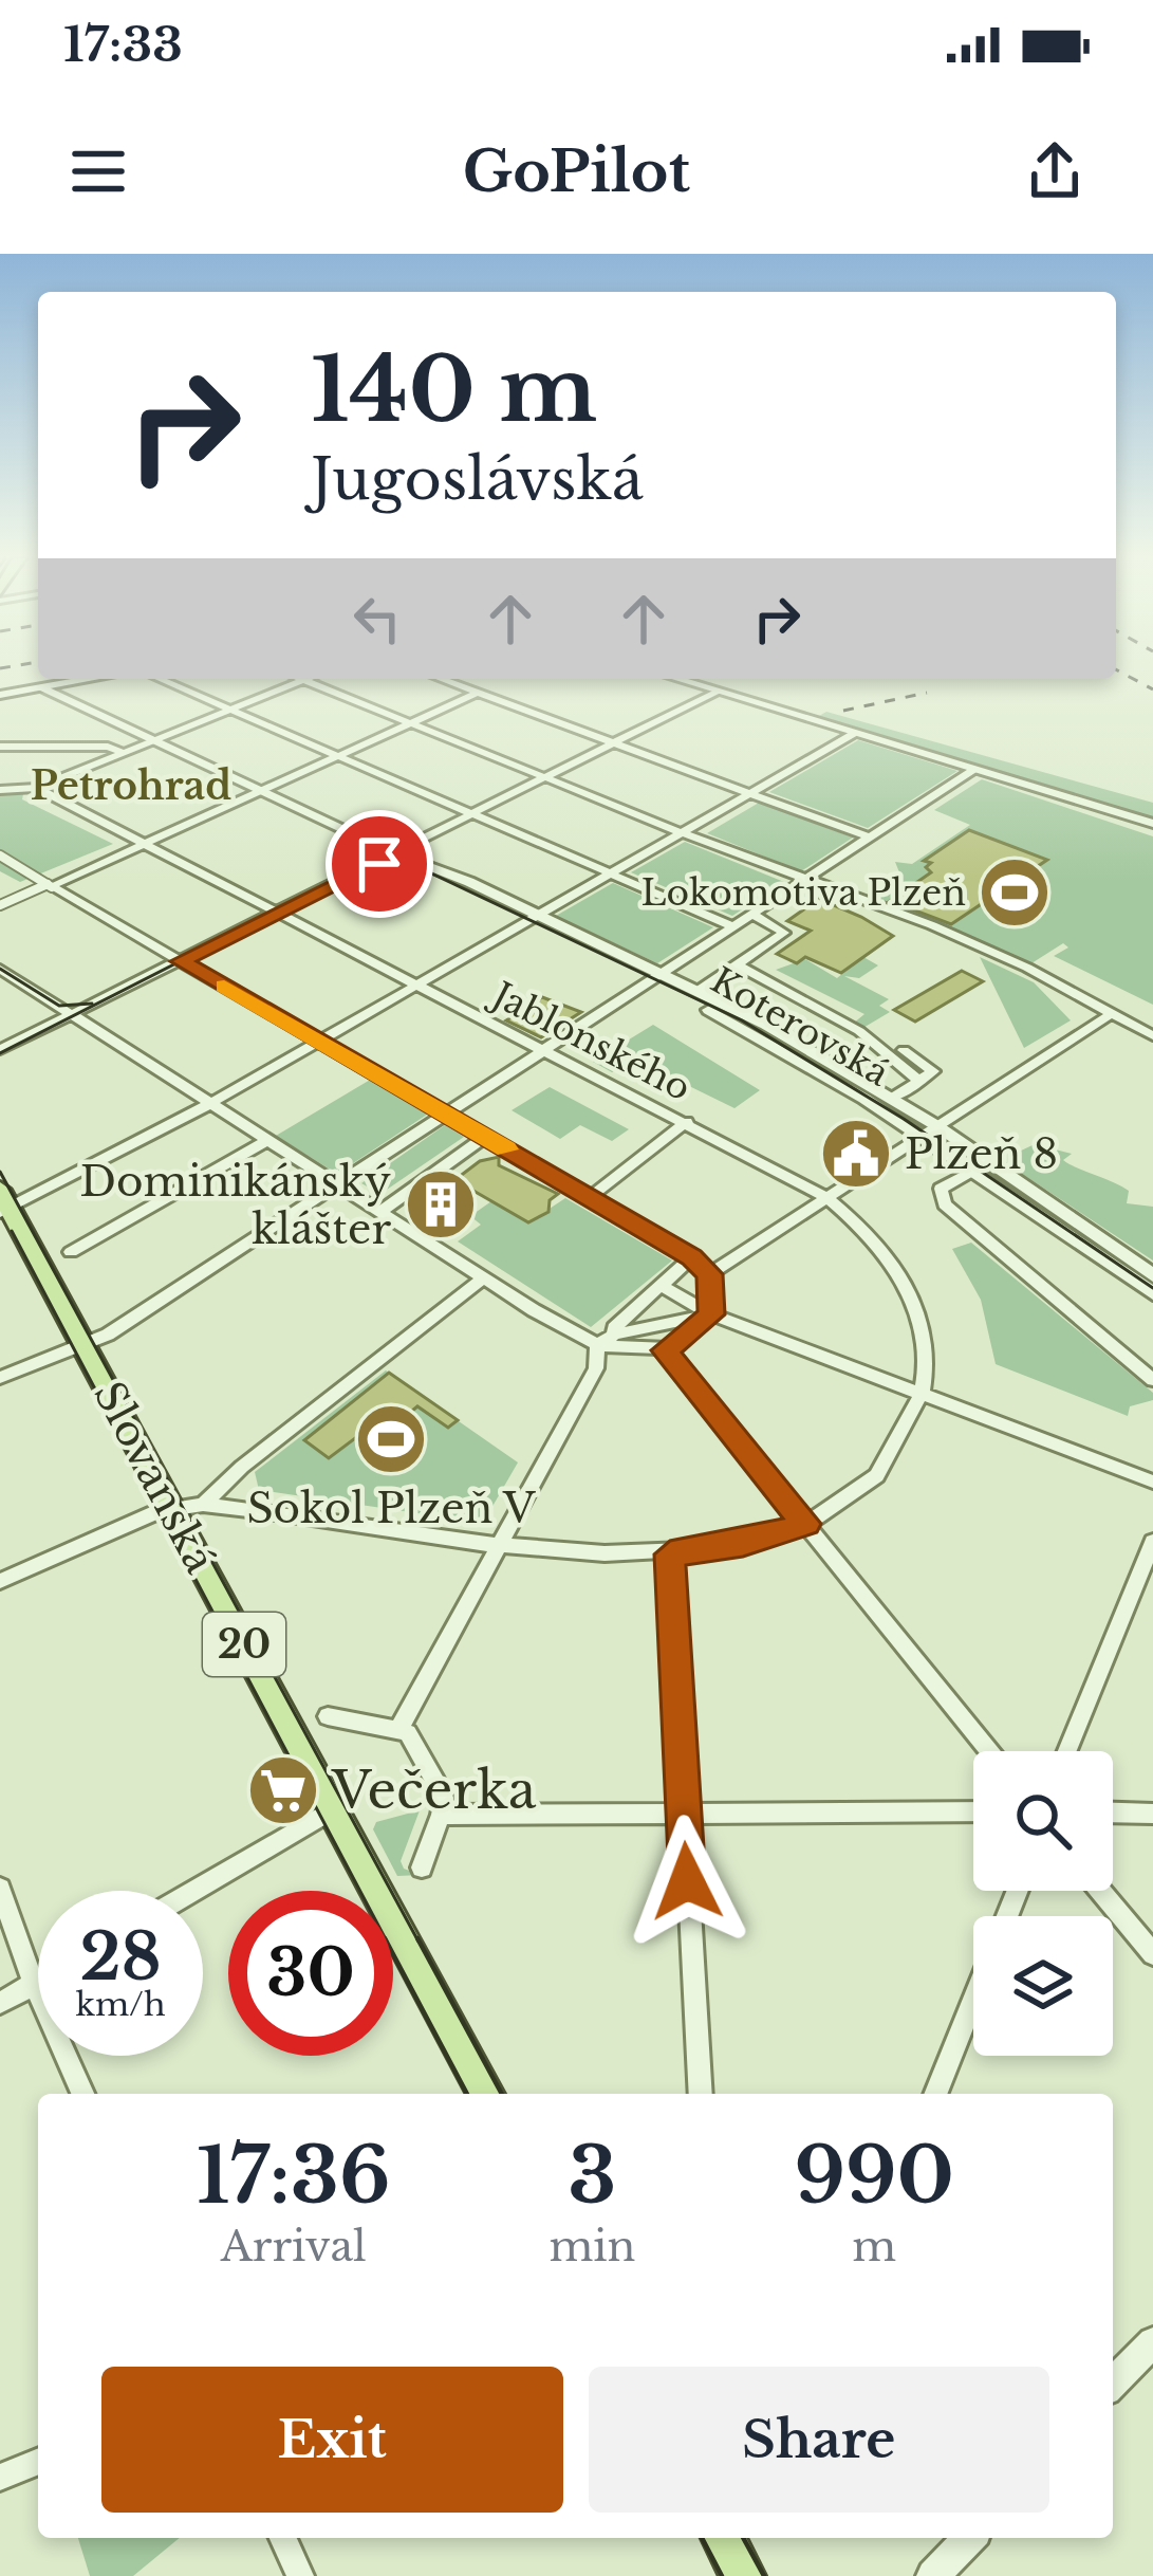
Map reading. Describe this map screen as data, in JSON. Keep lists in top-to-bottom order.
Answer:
{
  "streets": {
    "main road": ["Slovanská", "20"],
    "street": ["Koterovská", "Jablonského"]
  },
  "districts": ["Petrohrad"],
  "places": {
    "sports": ["Lokomotiva Plzeň", "Sokol Plzeň V"],
    "public building": ["Plzeň 8"],
    "building": ["Dominikánský klášter"],
    "supermarket": ["Večerka"]
  },
  "page": {
    "status": "17:33",
    "header": "GoPilot",
    "turn": ["140 m", "Jugoslávská"],
    "speed": "28 km/h",
    "limit": "30",
    "eta": [
      "17:36",
      "Arrival",
      "3",
      "min",
      "990",
      "m"
    ],
    "buttons": ["Exit", "Share"]
  }
}
